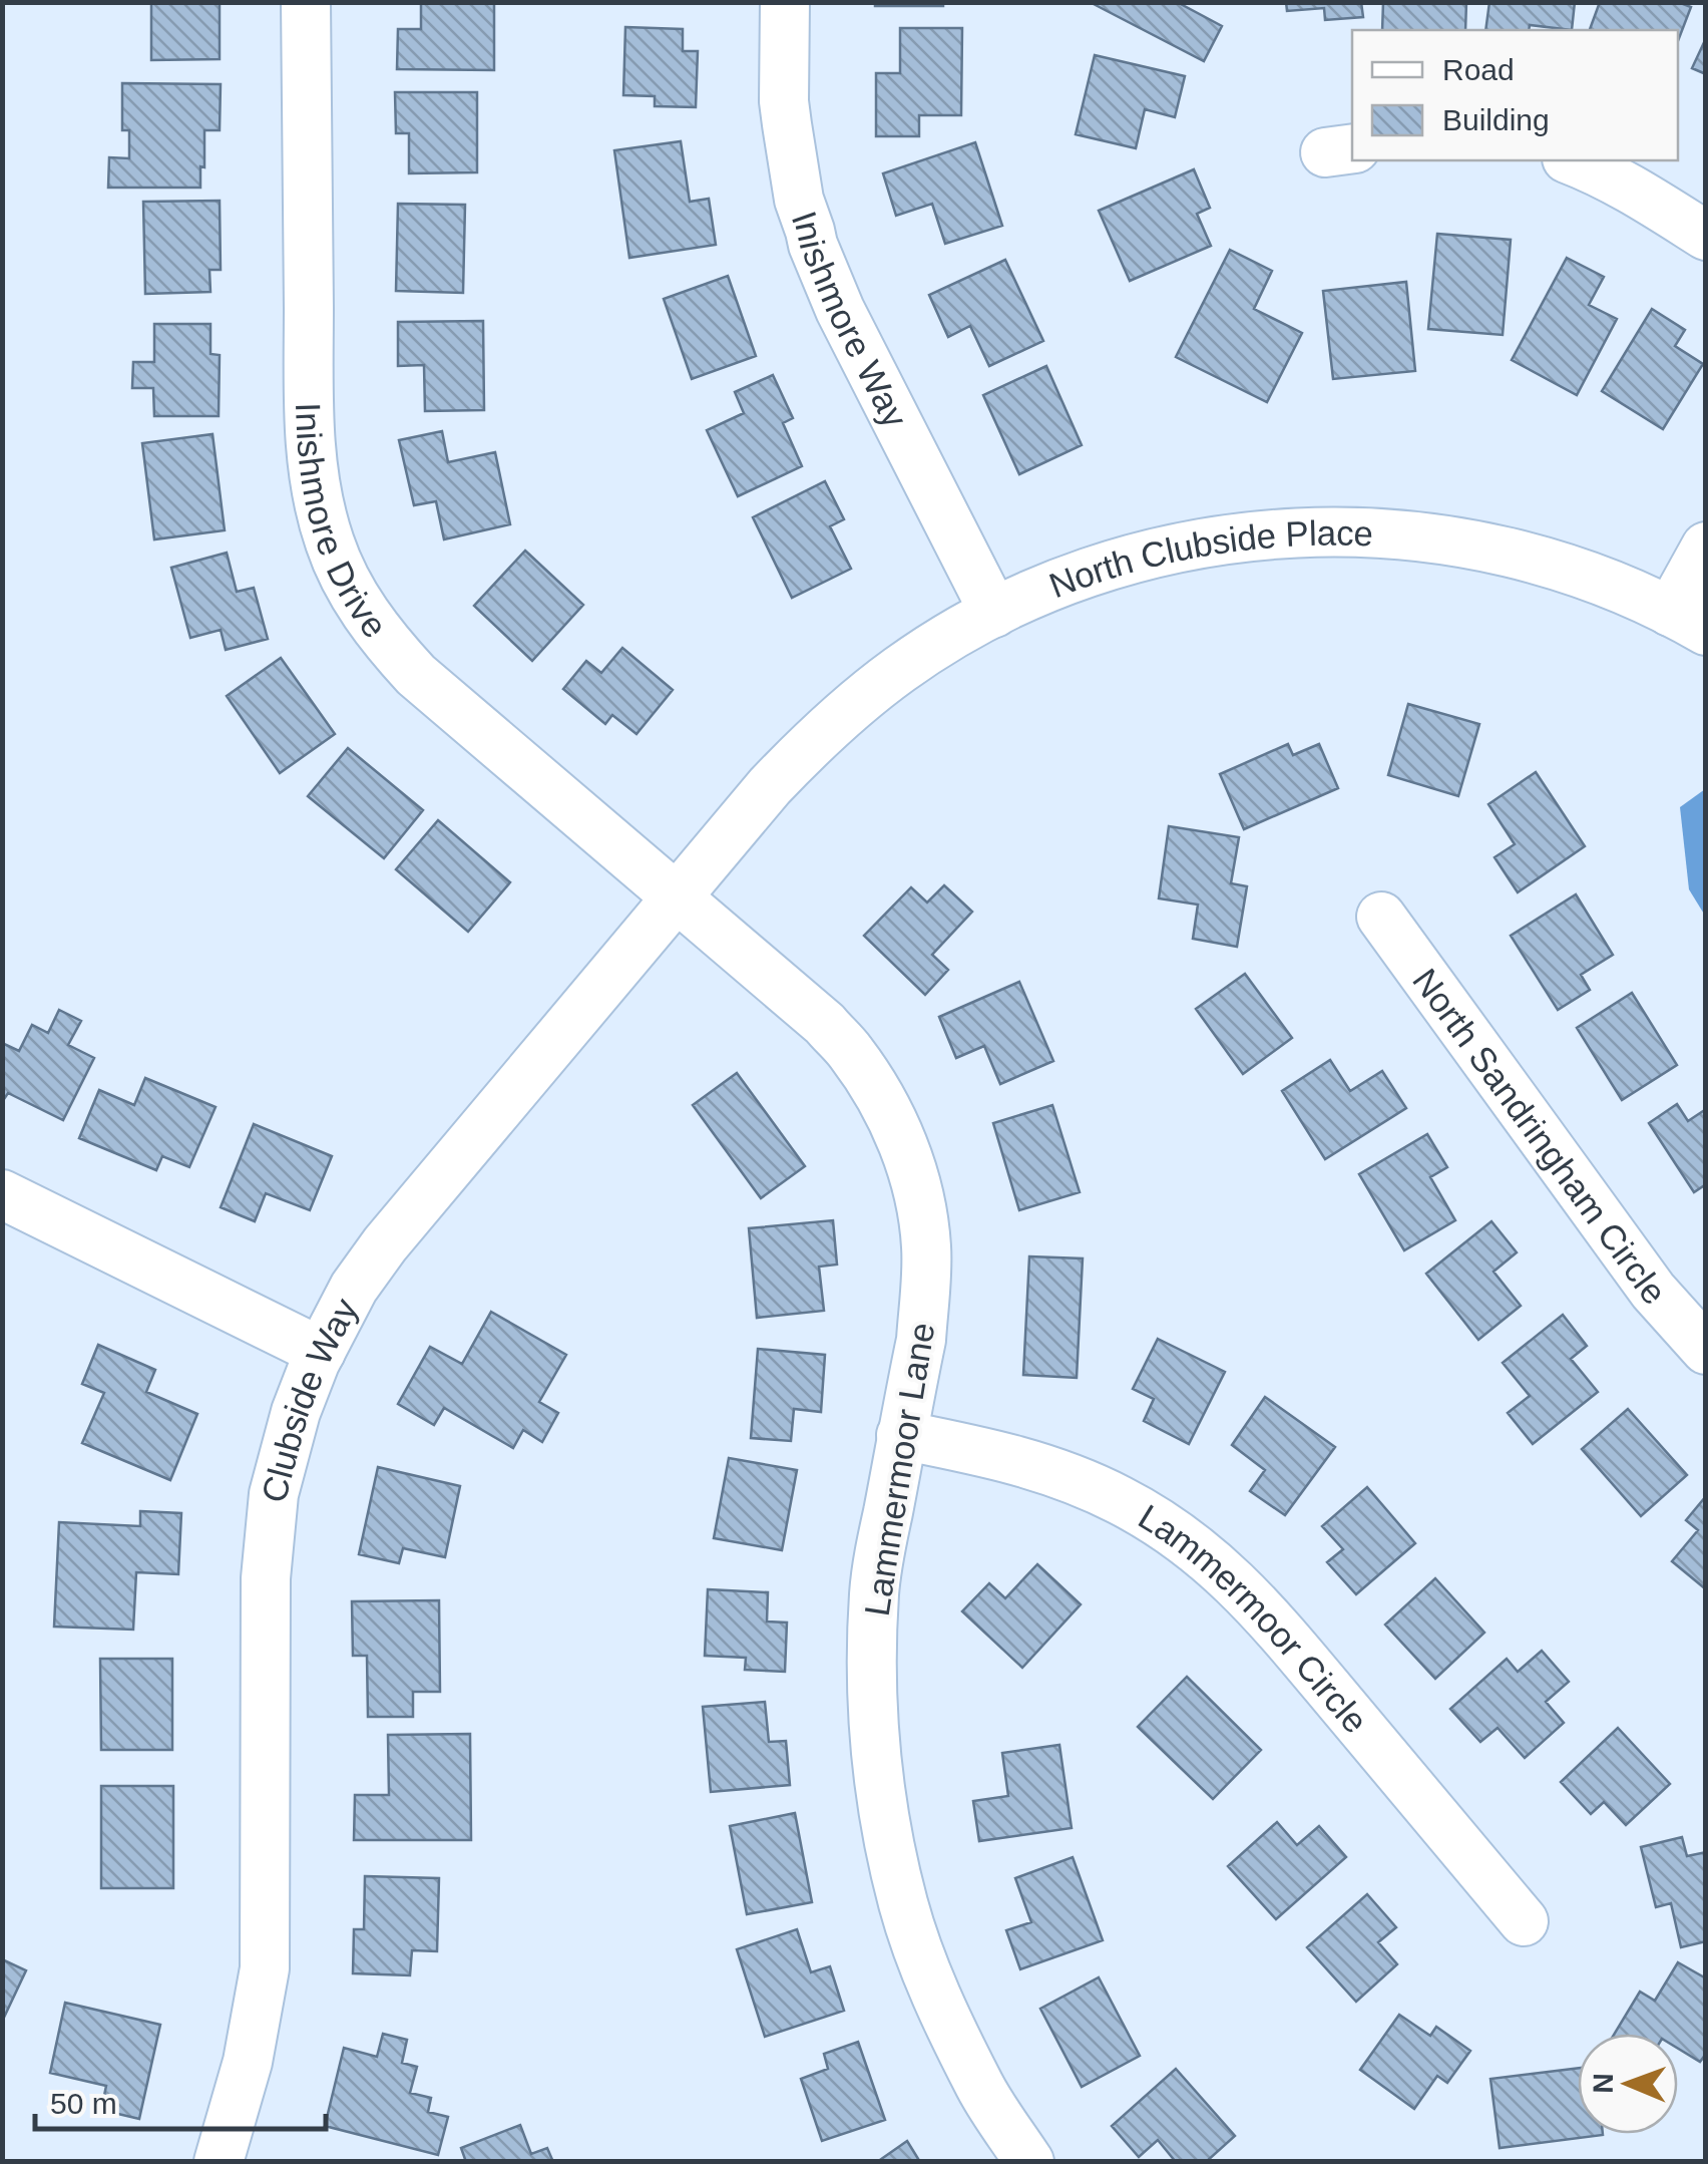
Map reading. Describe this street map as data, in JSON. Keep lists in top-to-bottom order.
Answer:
{
  "streets": {
    "street": [
      "Inishmore Way",
      "Inishmore Drive",
      "North Clubside Place",
      "North Sandringham Circle",
      "Clubside Way",
      "Lammermoor Lane",
      "Lammermoor Circle"
    ]
  },
  "crossings": [
    ["Inishmore Way", "North Clubside Place"],
    ["Inishmore Drive", "Clubside Way"],
    ["Inishmore Drive", "Lammermoor Lane"],
    ["North Clubside Place", "Clubside Way"],
    ["Clubside Way", "Lammermoor Lane"],
    ["Lammermoor Lane", "Lammermoor Circle"]
  ],
  "legend": ["Road", "Building"],
  "scale_bar": "50 m",
  "north": "left"
}
